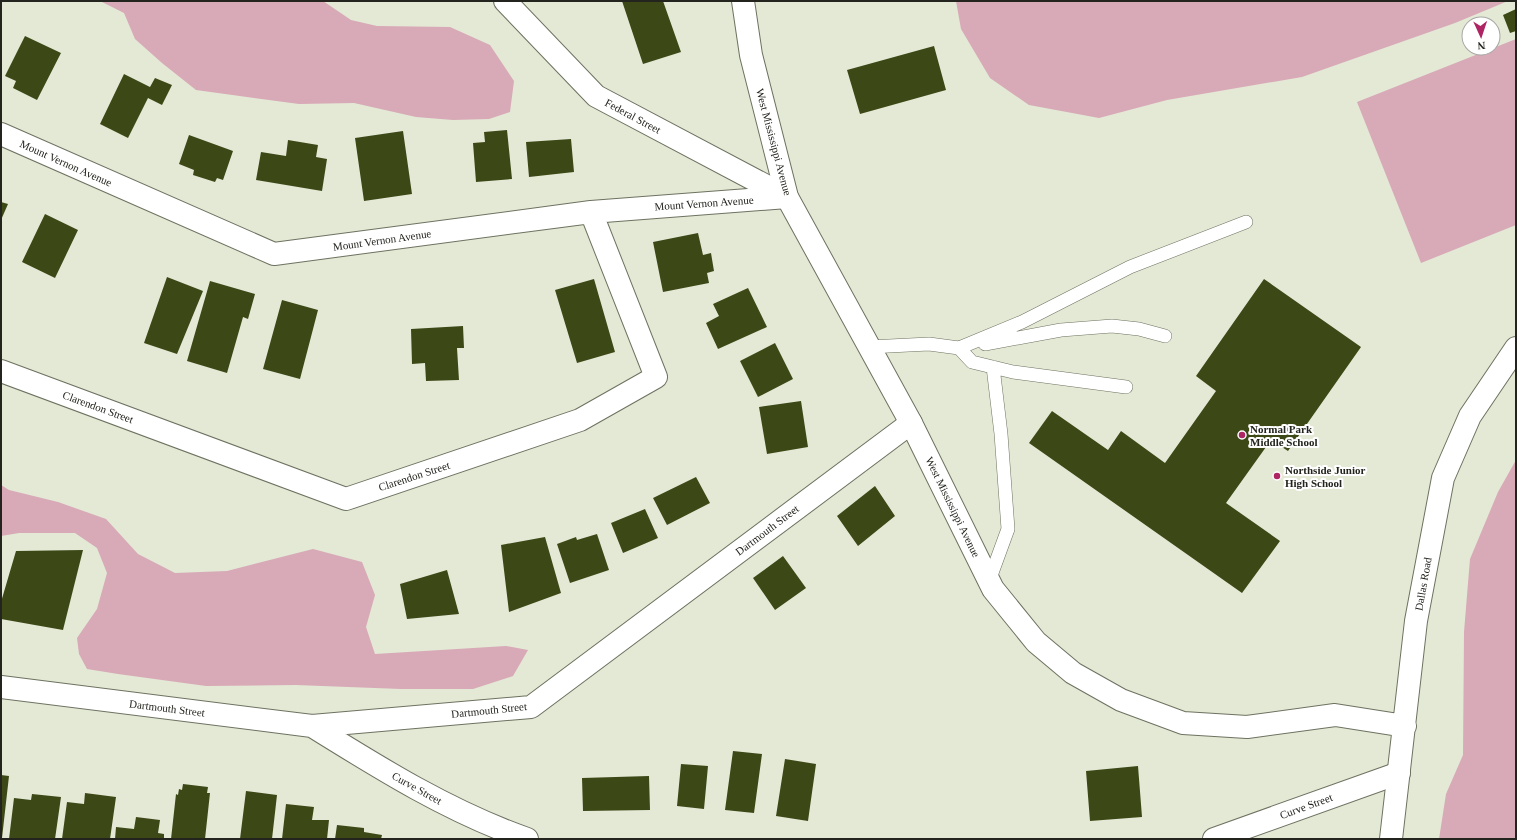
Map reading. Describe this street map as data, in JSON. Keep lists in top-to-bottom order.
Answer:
{
  "streets": {
    "street": [
      "Federal Street",
      "West Mississippi Avenue",
      "Mount Vernon Avenue",
      "Clarendon Street",
      "Dartmouth Street",
      "Dallas Road",
      "Curve Street"
    ]
  },
  "crossings": [
    ["Federal Street", "West Mississippi Avenue"],
    ["Federal Street", "Mount Vernon Avenue"],
    ["West Mississippi Avenue", "Mount Vernon Avenue"],
    ["West Mississippi Avenue", "Dartmouth Street"],
    ["West Mississippi Avenue", "Dallas Road"],
    ["Mount Vernon Avenue", "Clarendon Street"],
    ["Dartmouth Street", "Curve Street"],
    ["Dallas Road", "Curve Street"]
  ],
  "places": ["Normal Park Middle School", "Northside Junior High School"],
  "north": "bottom"
}
